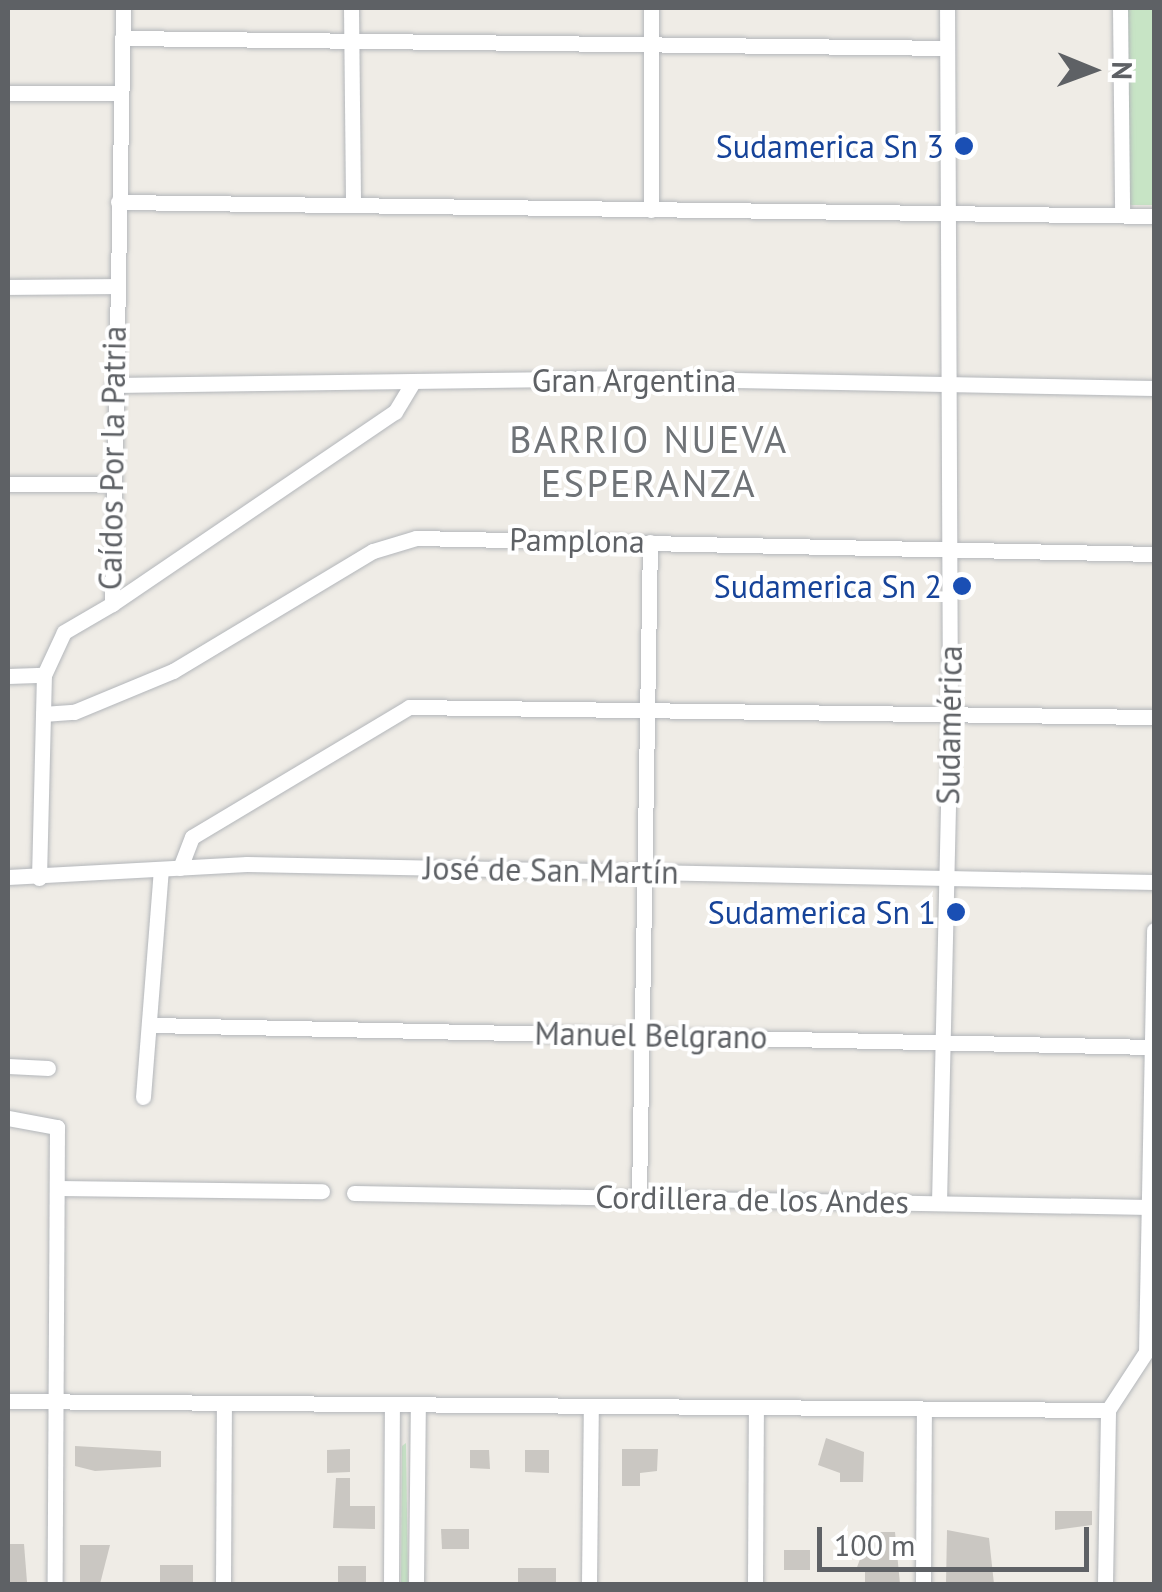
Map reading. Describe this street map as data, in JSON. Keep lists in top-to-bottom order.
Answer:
{
  "streets": {
    "street": [
      "Gran Argentina",
      "Caídos Por la Patria",
      "Pamplona",
      "Sudamérica",
      "José de San Martín",
      "Manuel Belgrano",
      "Cordillera de los Andes"
    ]
  },
  "crossings": [
    ["Gran Argentina", "Caídos Por la Patria"],
    ["Gran Argentina", "Sudamérica"],
    ["Caídos Por la Patria", "Pamplona"],
    ["Caídos Por la Patria", "José de San Martín"],
    ["Pamplona", "Sudamérica"],
    ["Sudamérica", "José de San Martín"],
    ["Sudamérica", "Manuel Belgrano"],
    ["Sudamérica", "Cordillera de los Andes"]
  ],
  "districts": ["BARRIO NUEVA ESPERANZA"],
  "places": ["Sudamerica Sn 3", "Sudamerica Sn 2", "Sudamerica Sn 1"],
  "scale_bar": "100 m",
  "north": "right"
}
